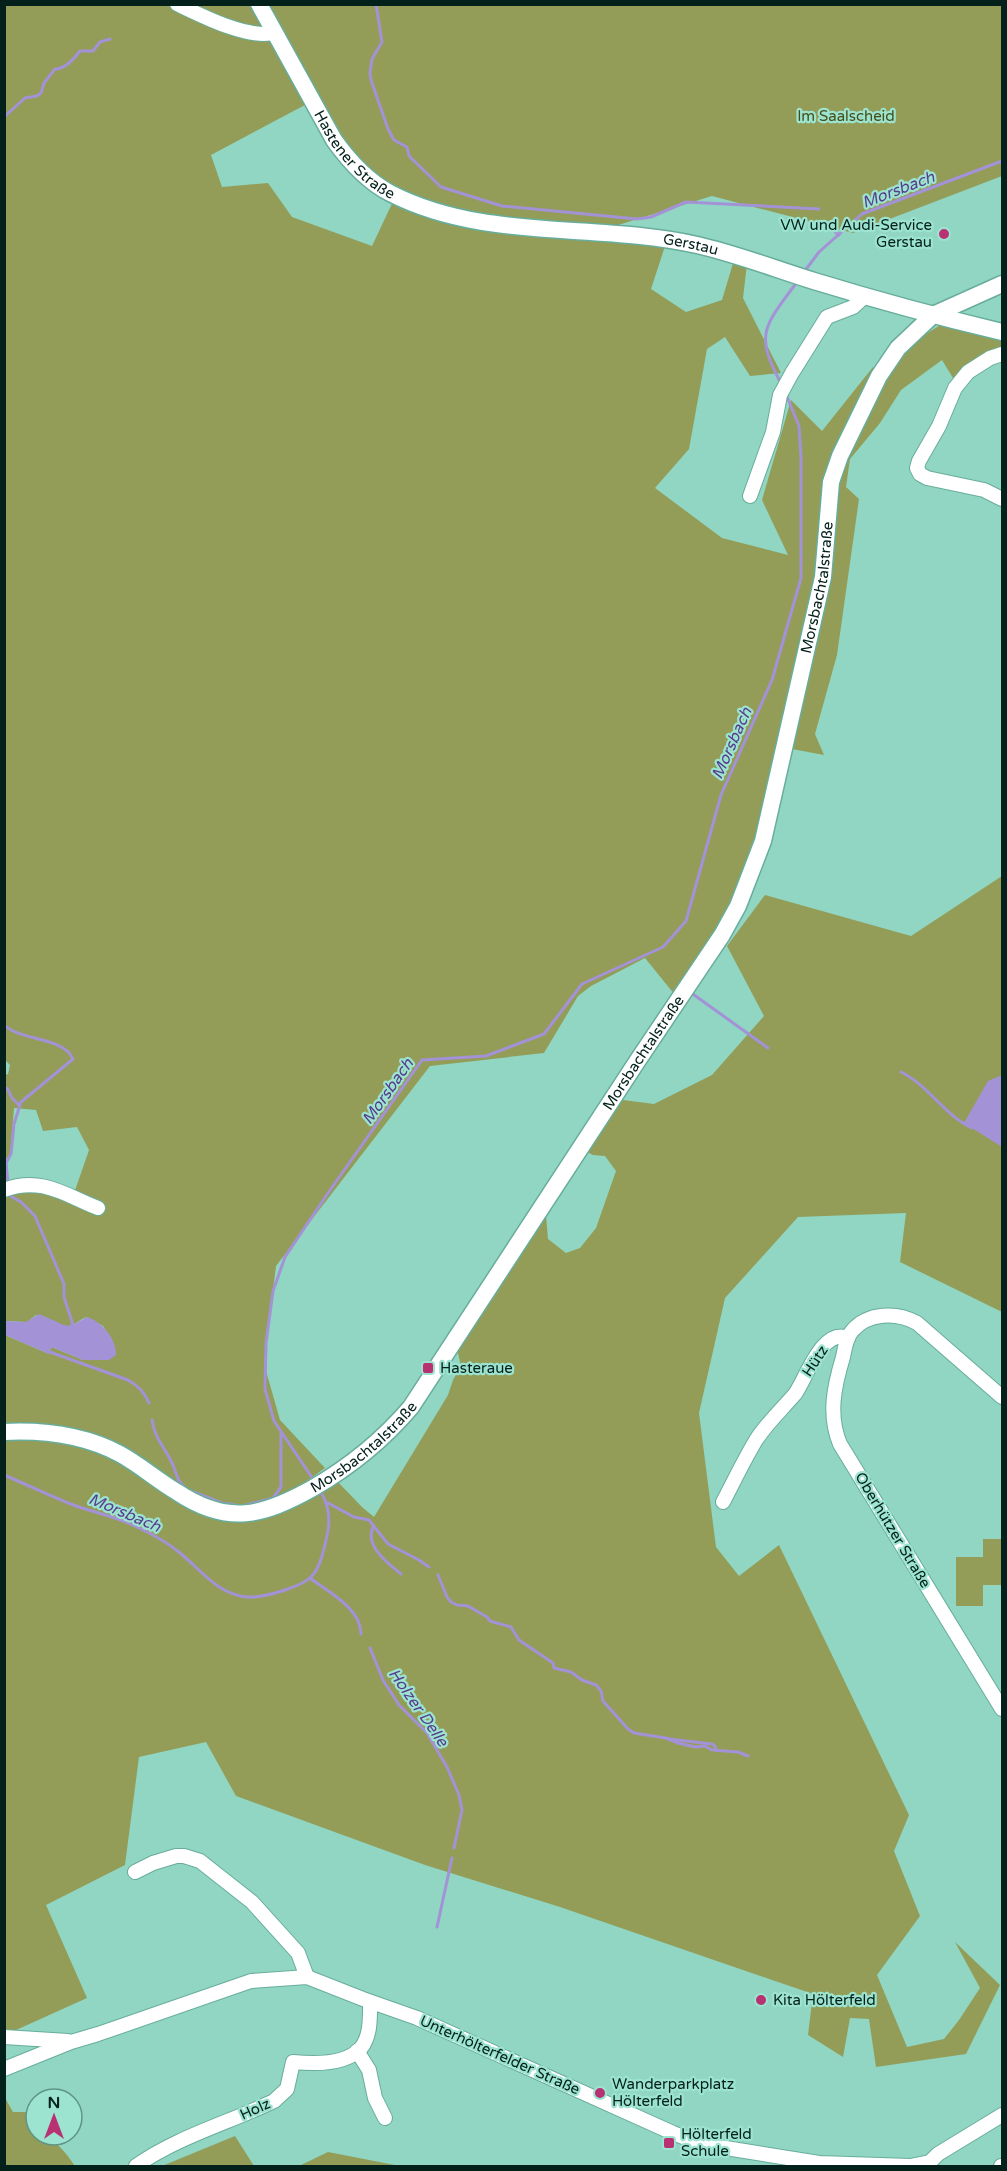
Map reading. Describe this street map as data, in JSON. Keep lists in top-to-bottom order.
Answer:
{
  "streets": {
    "main road": ["Hastener Straße", "Gerstau", "Morsbachtalstraße"],
    "street": [
      "Hütz",
      "Oberhützer Straße",
      "Unterhölterfelder Straße",
      "Holz"
    ]
  },
  "crossings": [
    ["Hastener Straße", "Gerstau"],
    ["Gerstau", "Morsbachtalstraße"],
    ["Hütz", "Oberhützer Straße"]
  ],
  "water": ["Morsbach", "Holzer Delle"],
  "parks": ["Im Saalscheid"],
  "places": {
    "other": ["VW und Audi-Service Gerstau", "Kita Hölterfeld", "Wanderparkplatz Hölterfeld"],
    "transit": ["Hasteraue", "Hölterfeld Schule"]
  },
  "north": "top"
}
